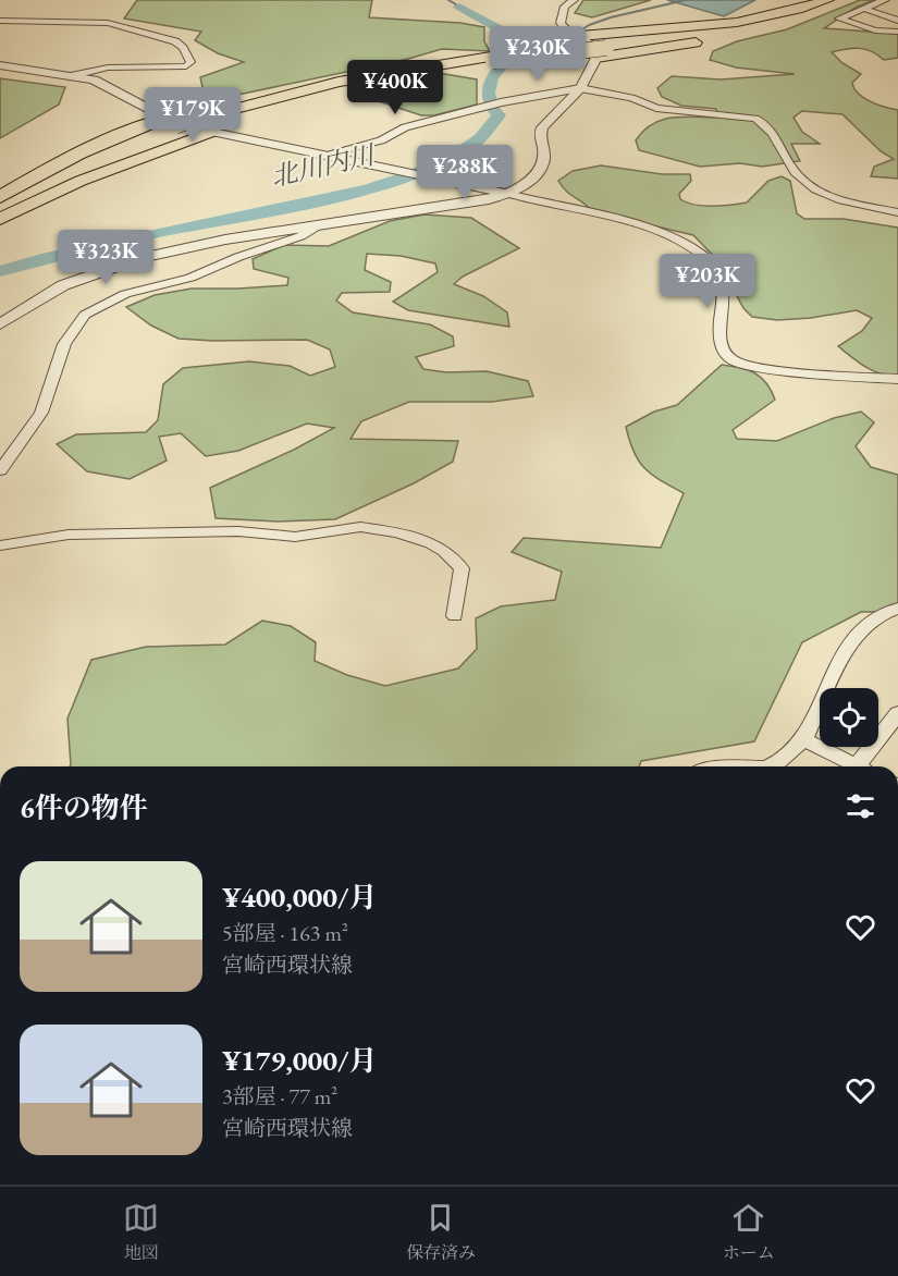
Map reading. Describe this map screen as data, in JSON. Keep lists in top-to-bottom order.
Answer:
{
  "water": ["北川内川"],
  "page": {
    "price": [
      "¥230K",
      "¥400K",
      "¥179K",
      "¥288K",
      "¥323K",
      "¥203K"
    ],
    "heading": "6件の物件",
    "list": [
      {
        "name": "¥400,000/月",
        "note": "5部屋 · 163 m² · 宮崎西環状線"
      },
      {
        "name": "¥179,000/月",
        "note": "3部屋 · 77 m² · 宮崎西環状線"
      }
    ],
    "tabs": ["地図", "保存済み", "ホーム"]
  }
}
